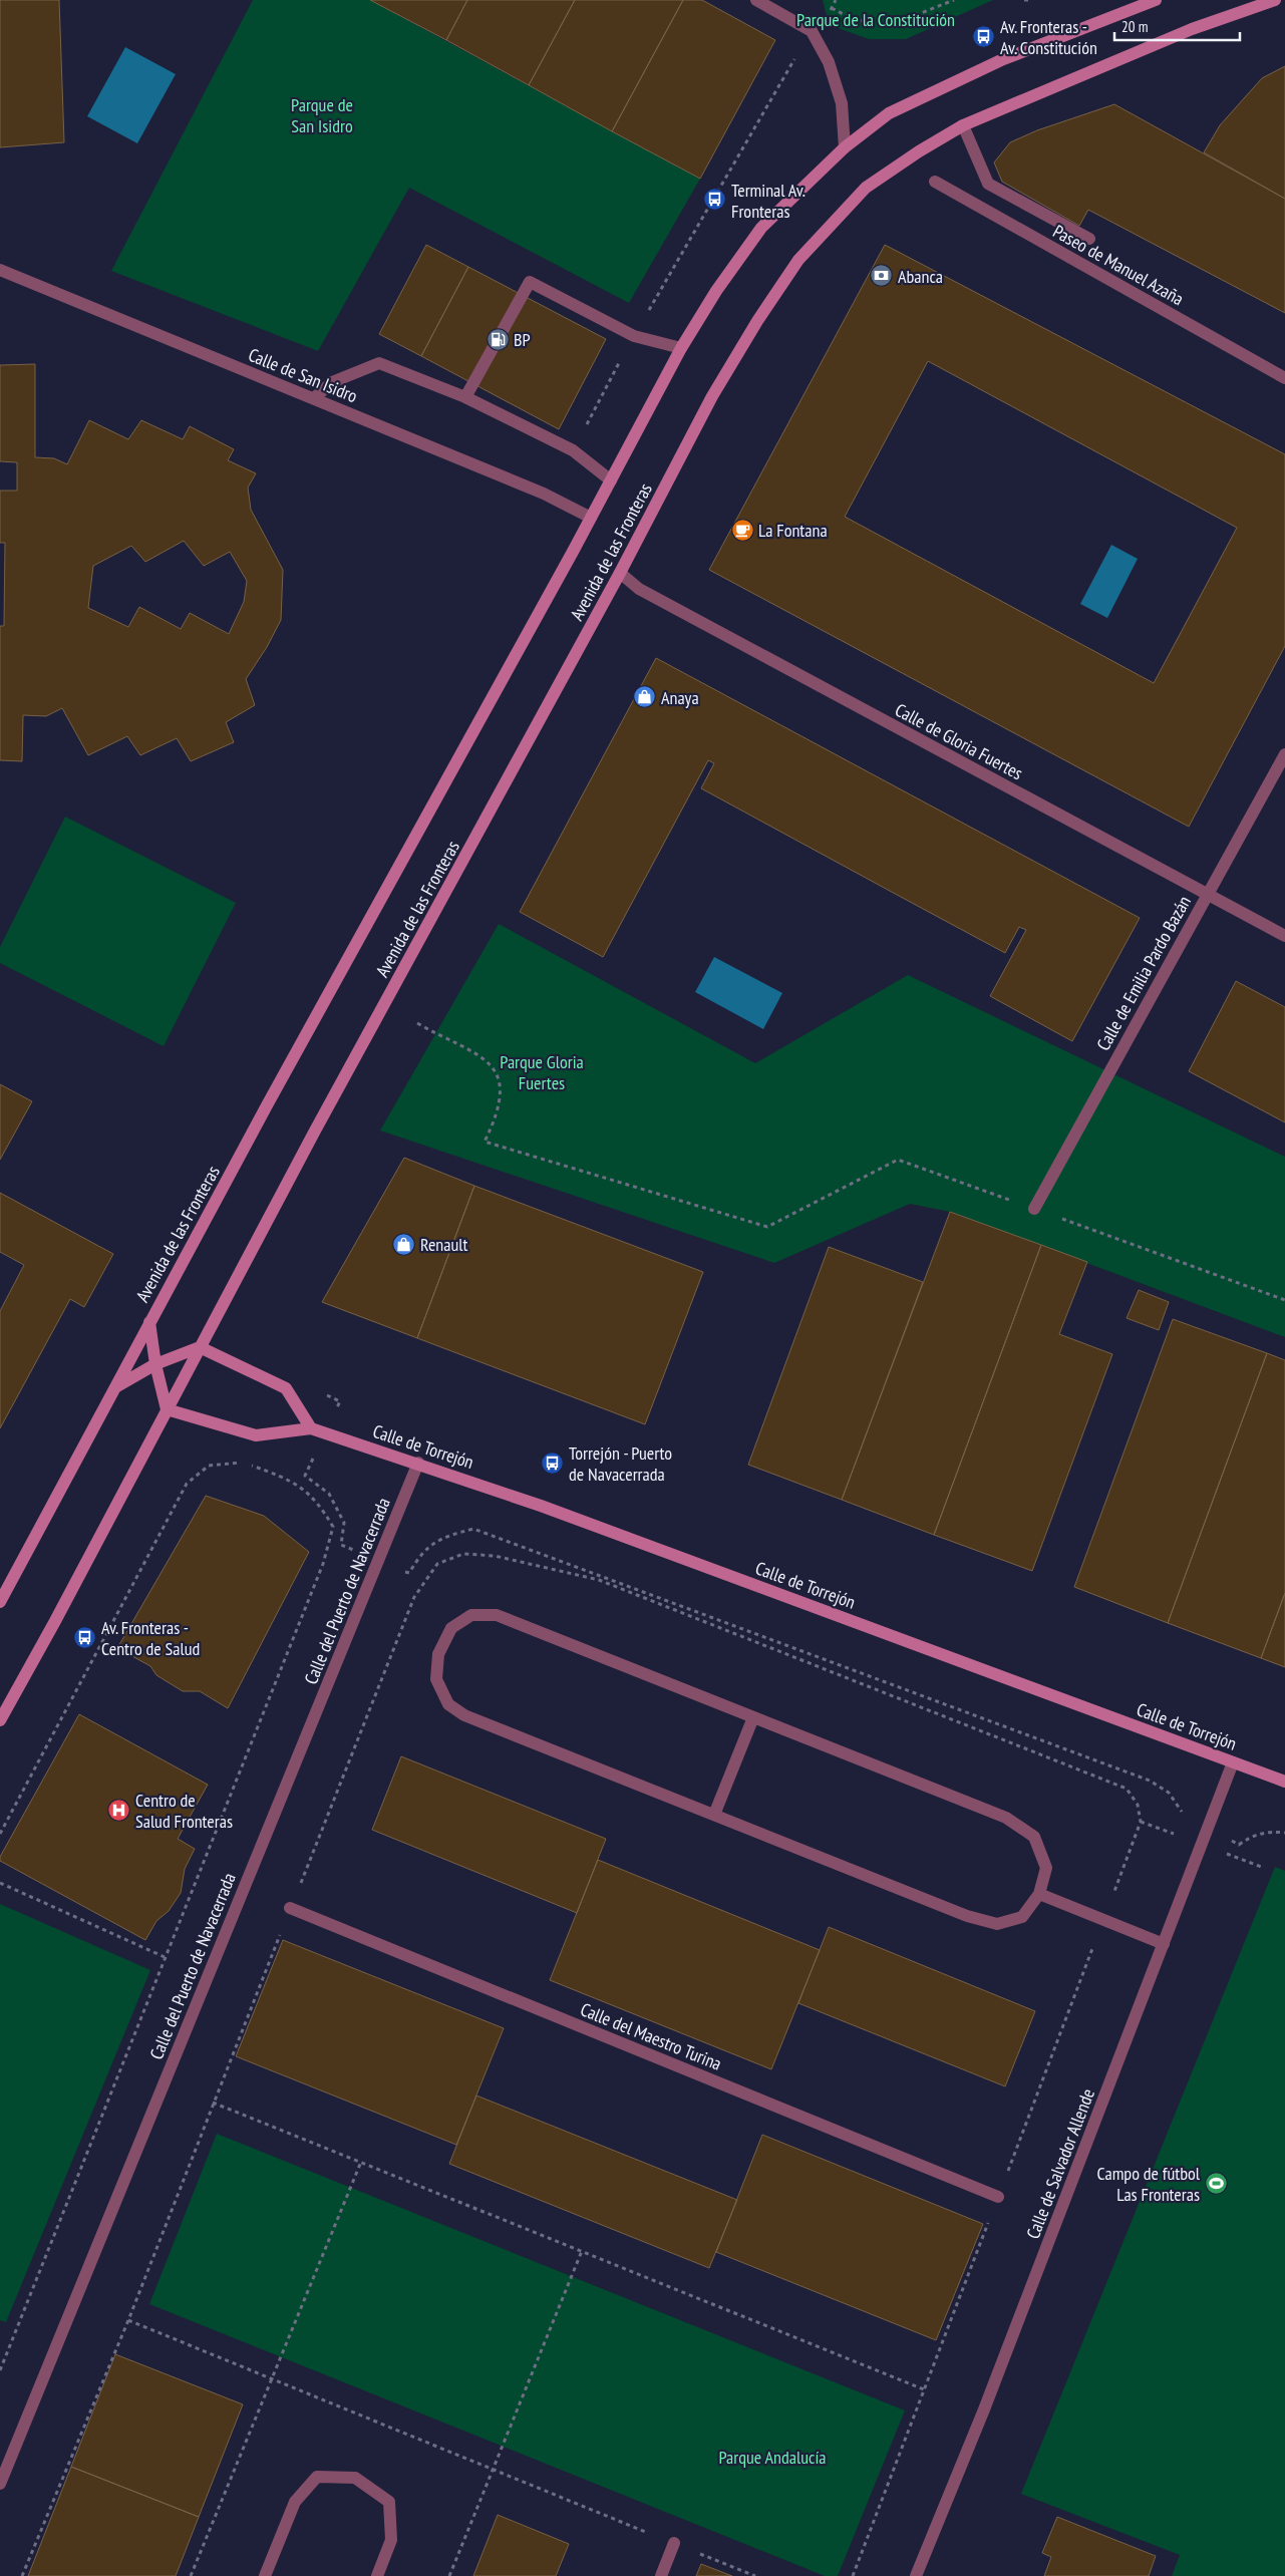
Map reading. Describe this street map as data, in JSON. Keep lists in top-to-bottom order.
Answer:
{
  "streets": {
    "main road": ["Avenida de las Fronteras", "Calle de Torrejón"],
    "street": [
      "Paseo de Manuel Azaña",
      "Calle de San Isidro",
      "Calle de Gloria Fuertes",
      "Calle de Emilia Pardo Bazán",
      "Calle del Puerto de Navacerrada",
      "Calle del Maestro Turina",
      "Calle de Salvador Allende"
    ]
  },
  "crossings": [
    ["Calle de San Isidro", "Avenida de las Fronteras"],
    ["Avenida de las Fronteras", "Calle de Gloria Fuertes"],
    ["Avenida de las Fronteras", "Calle de Torrejón"],
    ["Calle de Gloria Fuertes", "Calle de Emilia Pardo Bazán"],
    ["Calle de Torrejón", "Calle del Puerto de Navacerrada"],
    ["Calle de Torrejón", "Calle de Salvador Allende"]
  ],
  "parks": [
    "Parque de la Constitución",
    "Parque de San Isidro",
    "Parque Gloria Fuertes",
    "Parque Andalucía"
  ],
  "places": {
    "bus stop": [
      "Av. Fronteras - Av. Constitución",
      "Terminal Av. Fronteras",
      "Torrejón - Puerto de Navacerrada",
      "Av. Fronteras - Centro de Salud"
    ],
    "bank": ["Abanca"],
    "fuel station": ["BP"],
    "cafe": ["La Fontana"],
    "shop": ["Anaya", "Renault"],
    "hospital": ["Centro de Salud Fronteras"],
    "sports": ["Campo de fútbol Las Fronteras"]
  },
  "scale_bar": "20 m"
}
